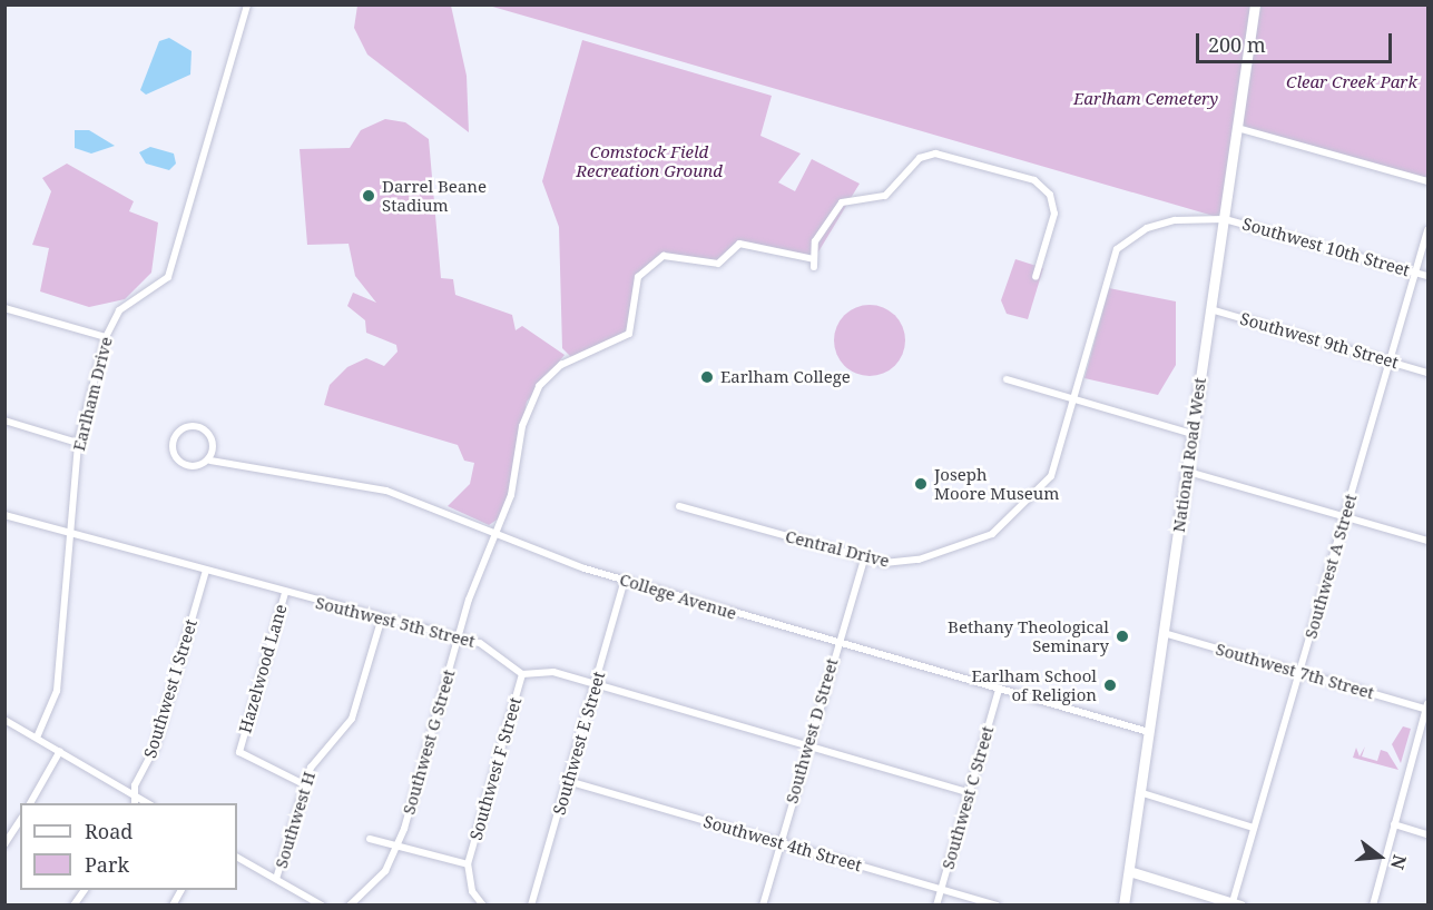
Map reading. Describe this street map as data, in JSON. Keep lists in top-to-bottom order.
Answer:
{
  "streets": {
    "main road": ["National Road West"],
    "street": [
      "Southwest 10th Street",
      "Southwest 9th Street",
      "Earlham Drive",
      "Central Drive",
      "Southwest A Street",
      "College Avenue",
      "Southwest 5th Street",
      "Hazelwood Lane",
      "Southwest 7th Street",
      "Southwest I Street",
      "Southwest D Street",
      "Southwest G Street",
      "Southwest E Street",
      "Southwest F Street",
      "Southwest C Street",
      "Southwest H",
      "Southwest 4th Street"
    ]
  },
  "crossings": [
    ["Southwest 10th Street", "National Road West"],
    ["Southwest 10th Street", "Central Drive"],
    ["Southwest 10th Street", "Southwest A Street"],
    ["Southwest 9th Street", "National Road West"],
    ["Southwest 9th Street", "Southwest A Street"],
    ["Earlham Drive", "Southwest 5th Street"],
    ["National Road West", "College Avenue"],
    ["National Road West", "Southwest 7th Street"],
    ["Central Drive", "Southwest D Street"],
    ["Southwest A Street", "Southwest 7th Street"],
    ["College Avenue", "Southwest D Street"],
    ["College Avenue", "Southwest G Street"],
    ["College Avenue", "Southwest E Street"],
    ["College Avenue", "Southwest C Street"],
    ["Southwest 5th Street", "Hazelwood Lane"],
    ["Southwest 5th Street", "Southwest I Street"],
    ["Southwest 5th Street", "Southwest G Street"],
    ["Southwest 5th Street", "Southwest F Street"],
    ["Southwest 5th Street", "Southwest H"],
    ["Hazelwood Lane", "Southwest H"],
    ["Southwest D Street", "Southwest 4th Street"],
    ["Southwest E Street", "Southwest 4th Street"],
    ["Southwest C Street", "Southwest 4th Street"]
  ],
  "parks": ["Clear Creek Park", "Earlham Cemetery", "Comstock Field Recreation Ground"],
  "places": [
    "Darrel Beane Stadium",
    "Earlham College",
    "Joseph Moore Museum",
    "Bethany Theological Seminary",
    "Earlham School of Religion"
  ],
  "legend": ["Road", "Park"],
  "scale_bar": "200 m",
  "north": "right"
}
